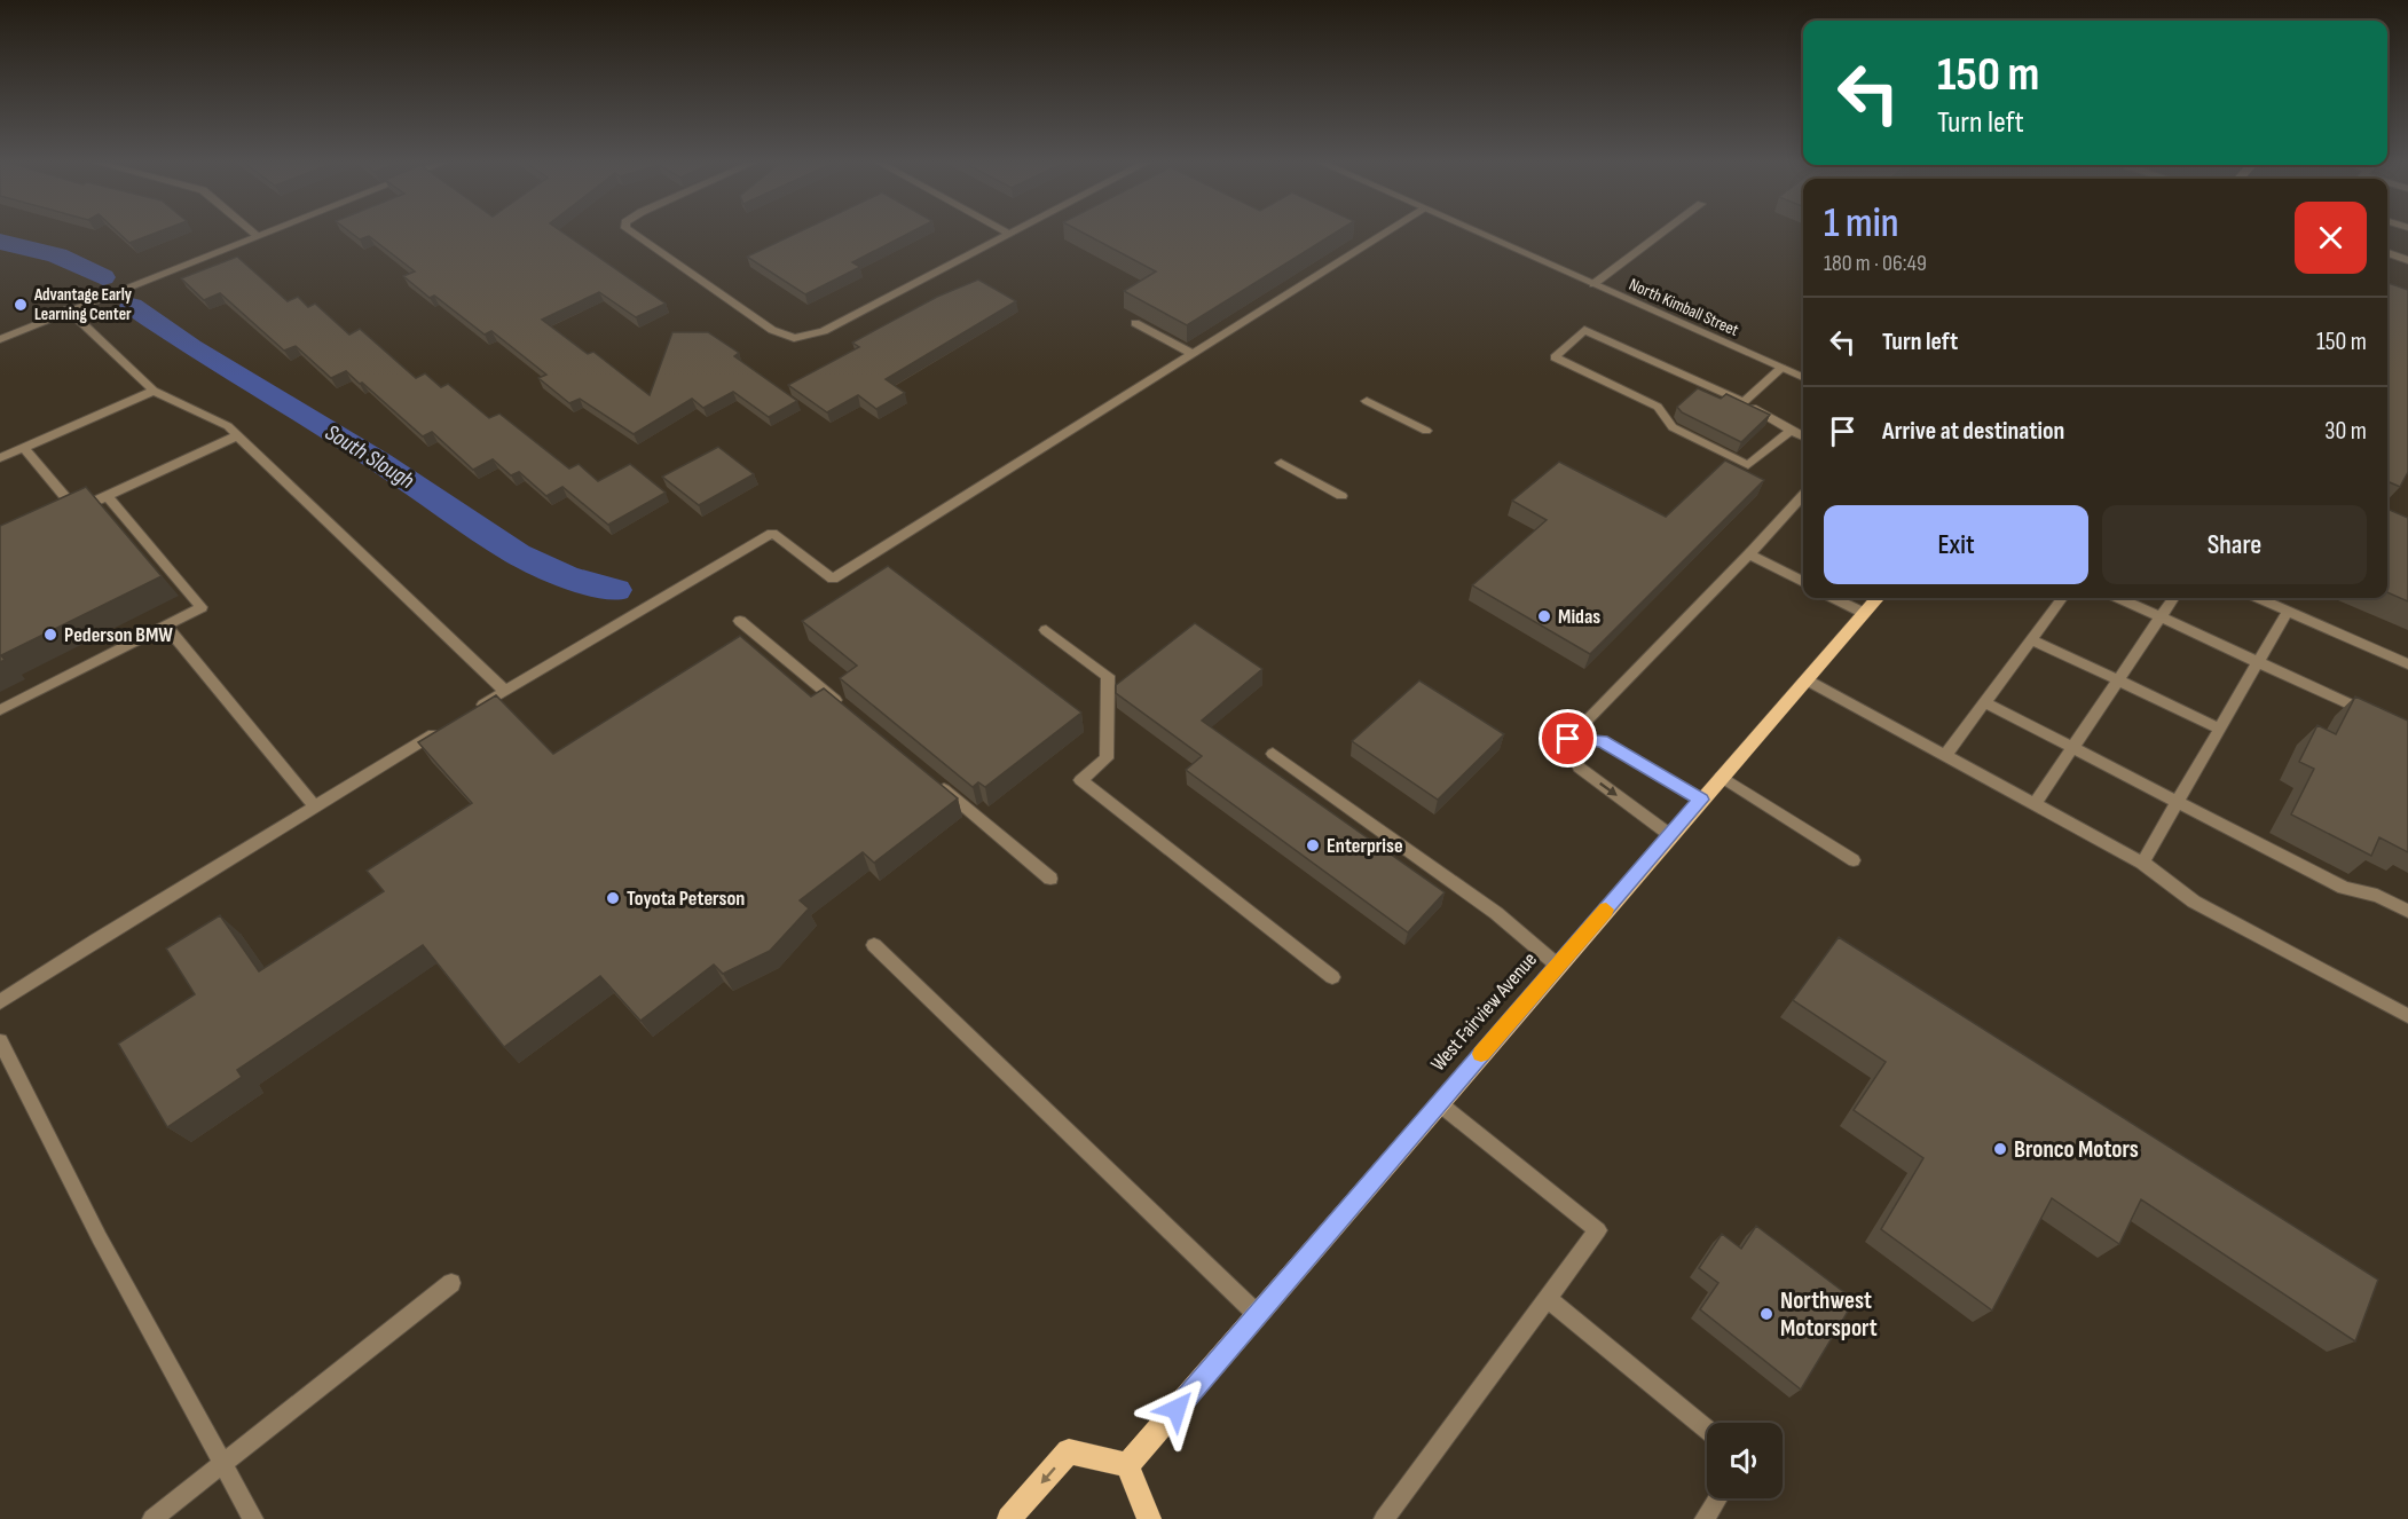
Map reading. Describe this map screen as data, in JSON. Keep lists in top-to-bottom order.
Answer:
{
  "streets": {
    "main road": ["West Fairview Avenue"],
    "street": ["North Kimball Street"]
  },
  "water": ["South Slough"],
  "places": [
    "Advantage Early Learning Center",
    "Midas",
    "Pederson BMW",
    "Enterprise",
    "Toyota Peterson",
    "Bronco Motors",
    "Northwest Motorsport"
  ],
  "page": {
    "turn": ["150 m", "Turn left"],
    "heading": ["1 min", "180 m · 06:49"],
    "list": [
      {
        "name": "Turn left",
        "value": "150 m"
      },
      {
        "name": "Arrive at destination",
        "value": "30 m"
      }
    ],
    "buttons": ["Exit", "Share"]
  }
}
